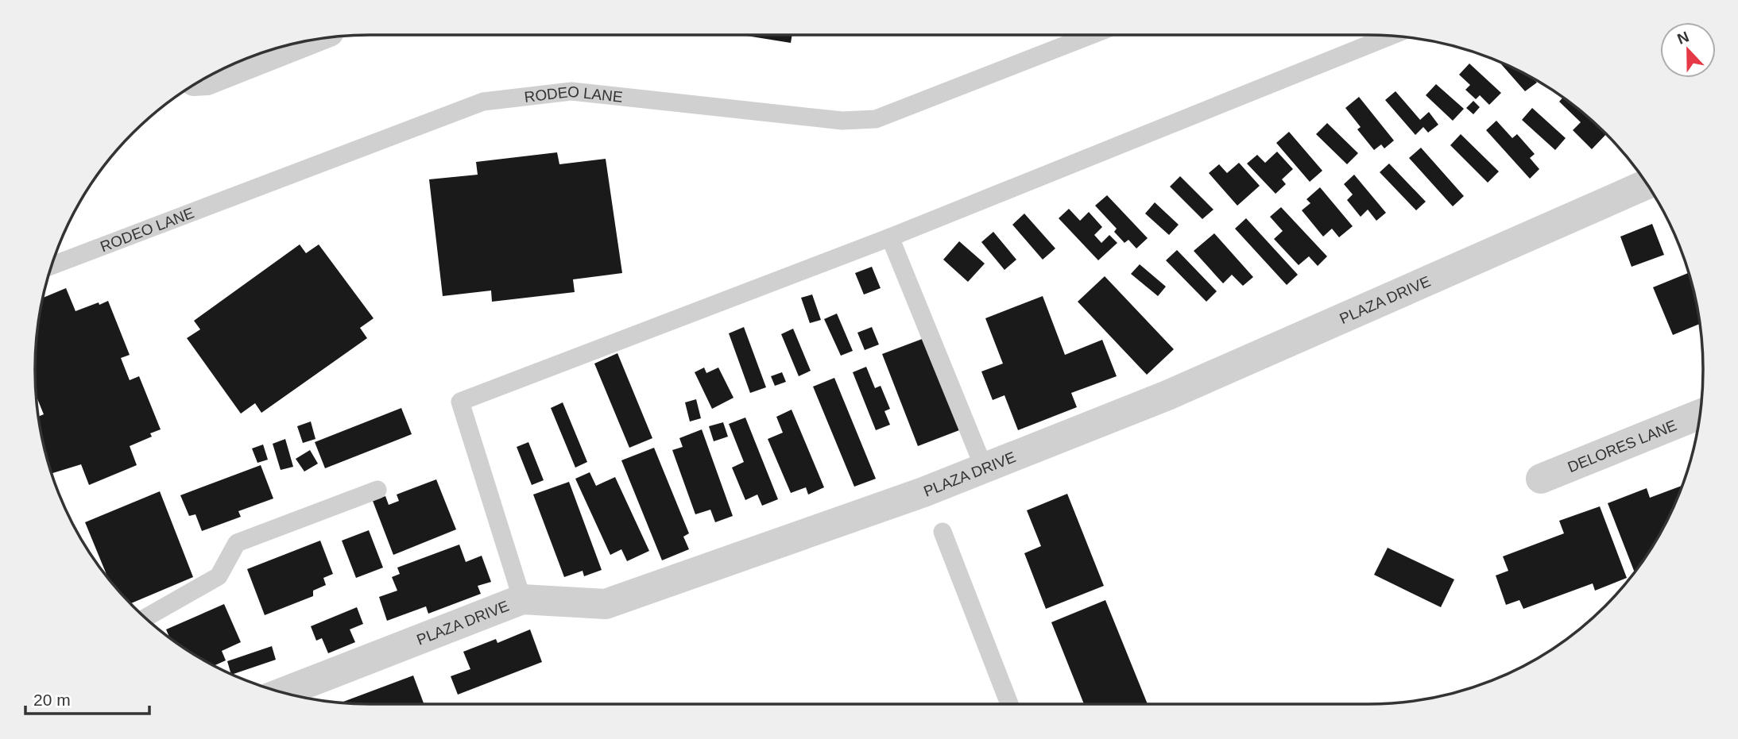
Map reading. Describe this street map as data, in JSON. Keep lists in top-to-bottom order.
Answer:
{
  "streets": {
    "street": ["PLAZA DRIVE", "DELORES LANE"],
    "lane": ["RODEO LANE"]
  },
  "scale_bar": "20 m",
  "north": "top"
}
